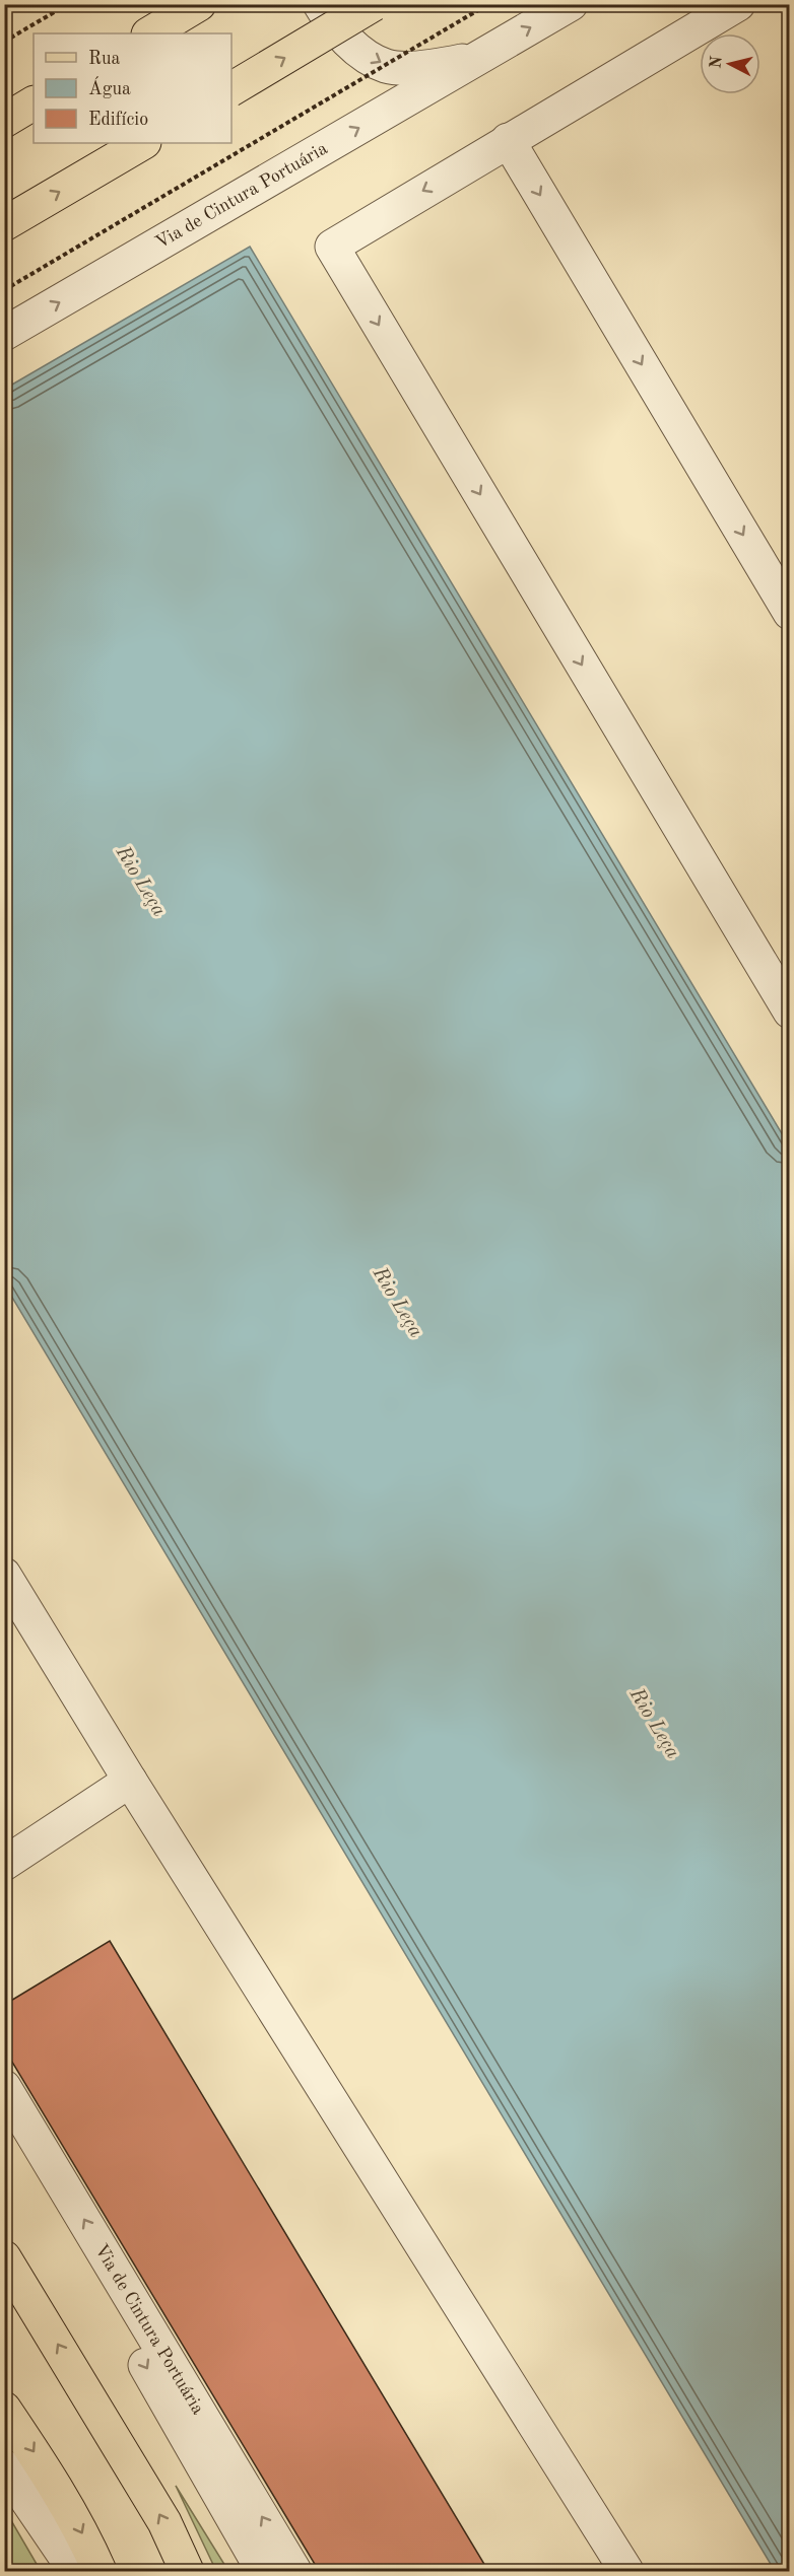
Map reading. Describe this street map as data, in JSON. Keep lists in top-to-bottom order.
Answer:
{
  "streets": {
    "street": ["Via de Cintura Portuária"]
  },
  "water": ["Rio Leça"],
  "legend": ["Rua", "Água", "Edifício"],
  "north": "left"
}
